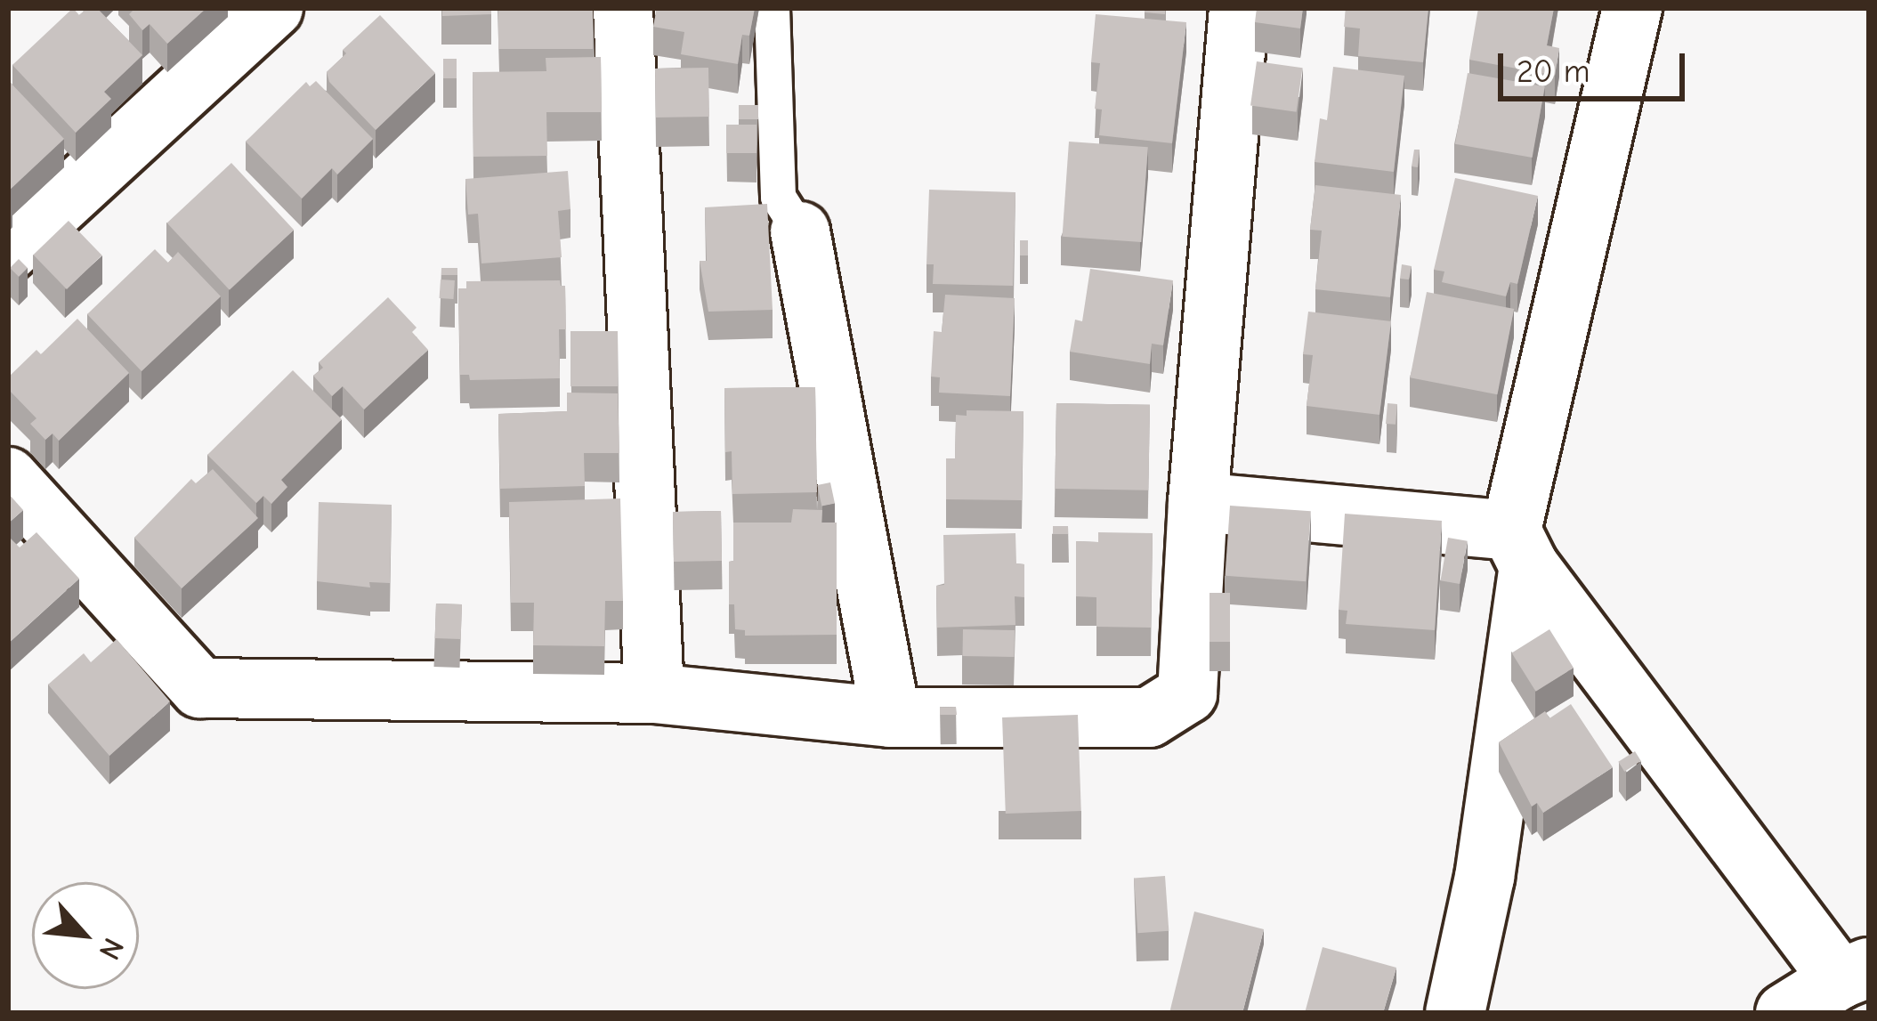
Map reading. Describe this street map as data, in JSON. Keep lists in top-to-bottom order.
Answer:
{
  "scale_bar": "20 m",
  "north": "bottom right"
}
